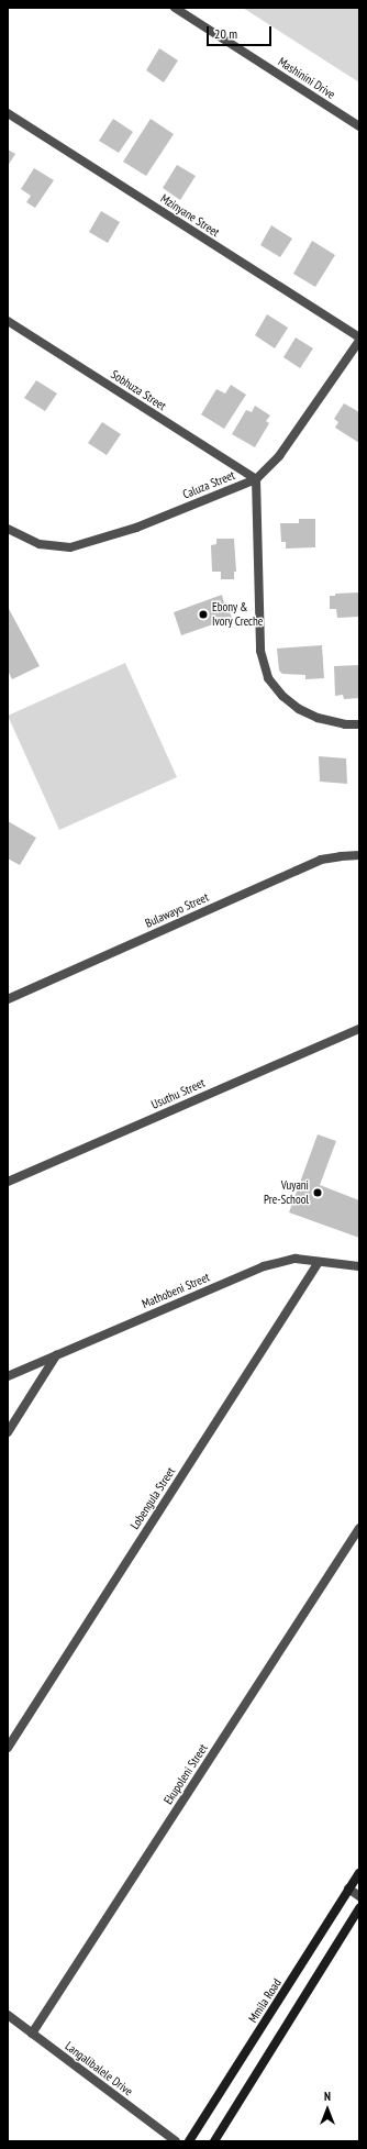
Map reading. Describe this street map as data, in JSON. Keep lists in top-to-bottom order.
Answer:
{
  "streets": {
    "main road": ["Mmila Road"],
    "street": [
      "Mashinini Drive",
      "Mzinyane Street",
      "Sobhuza Street",
      "Caluza Street",
      "Bulawayo Street",
      "Usuthu Street",
      "Mathobeni Street",
      "Lobengula Street",
      "Ekupoleni Street",
      "Langalibalele Drive"
    ]
  },
  "crossings": [
    ["Sobhuza Street", "Caluza Street"],
    ["Mathobeni Street", "Lobengula Street"],
    ["Ekupoleni Street", "Langalibalele Drive"]
  ],
  "places": ["Ebony & Ivory Creche", "Vuyani Pre-School"],
  "scale_bar": "20 m",
  "north": "top"
}
